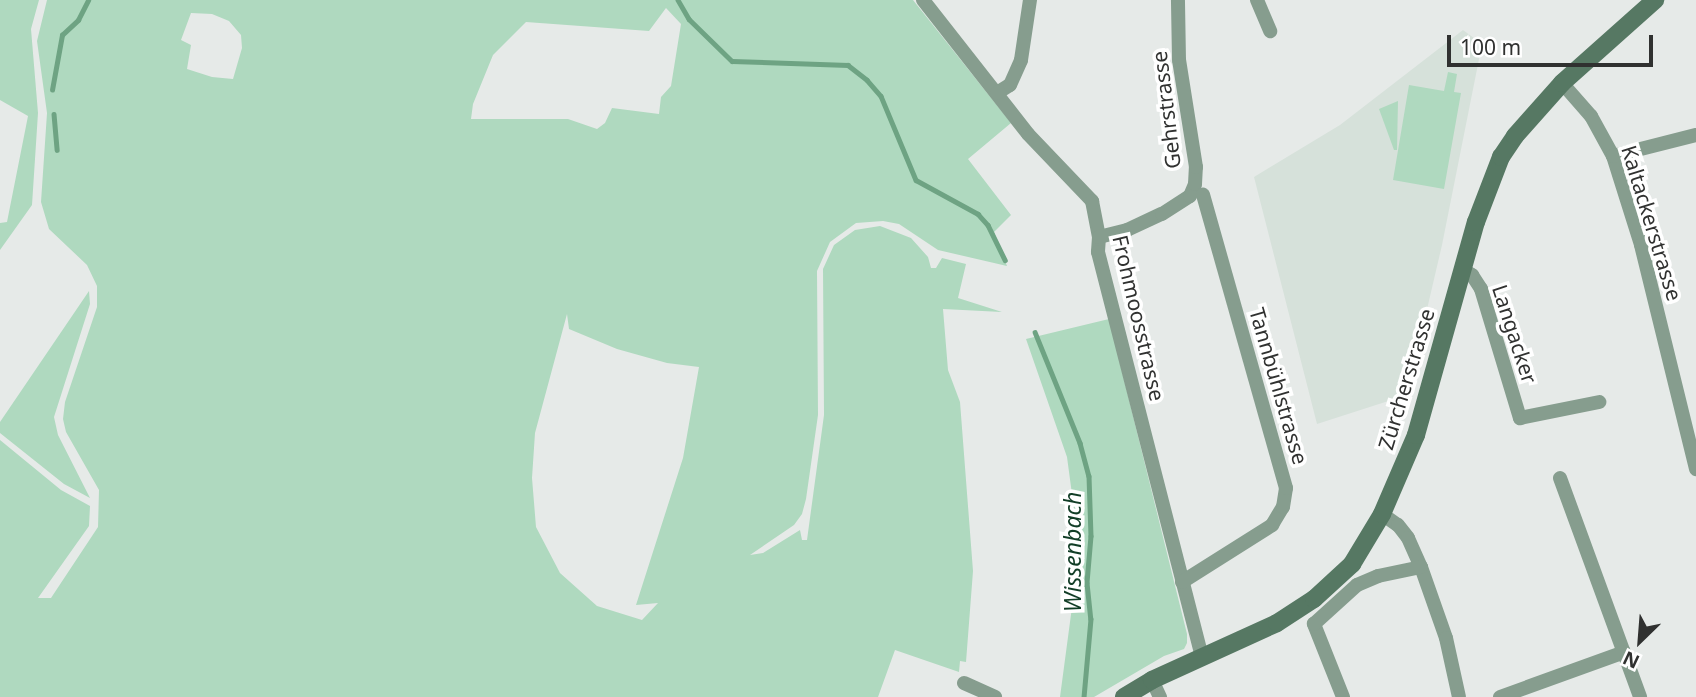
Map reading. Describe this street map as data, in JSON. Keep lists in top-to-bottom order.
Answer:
{
  "streets": {
    "main road": ["Zürcherstrasse"],
    "street": [
      "Gehrstrasse",
      "Kaltackerstrasse",
      "Frohmoosstrasse",
      "Langacker",
      "Tannbühlstrasse"
    ]
  },
  "crossings": [
    ["Gehrstrasse", "Frohmoosstrasse"],
    ["Kaltackerstrasse", "Zürcherstrasse"],
    ["Frohmoosstrasse", "Zürcherstrasse"],
    ["Frohmoosstrasse", "Tannbühlstrasse"],
    ["Langacker", "Zürcherstrasse"]
  ],
  "water": ["Wissenbach"],
  "scale_bar": "100 m",
  "north": "bottom left"
}
